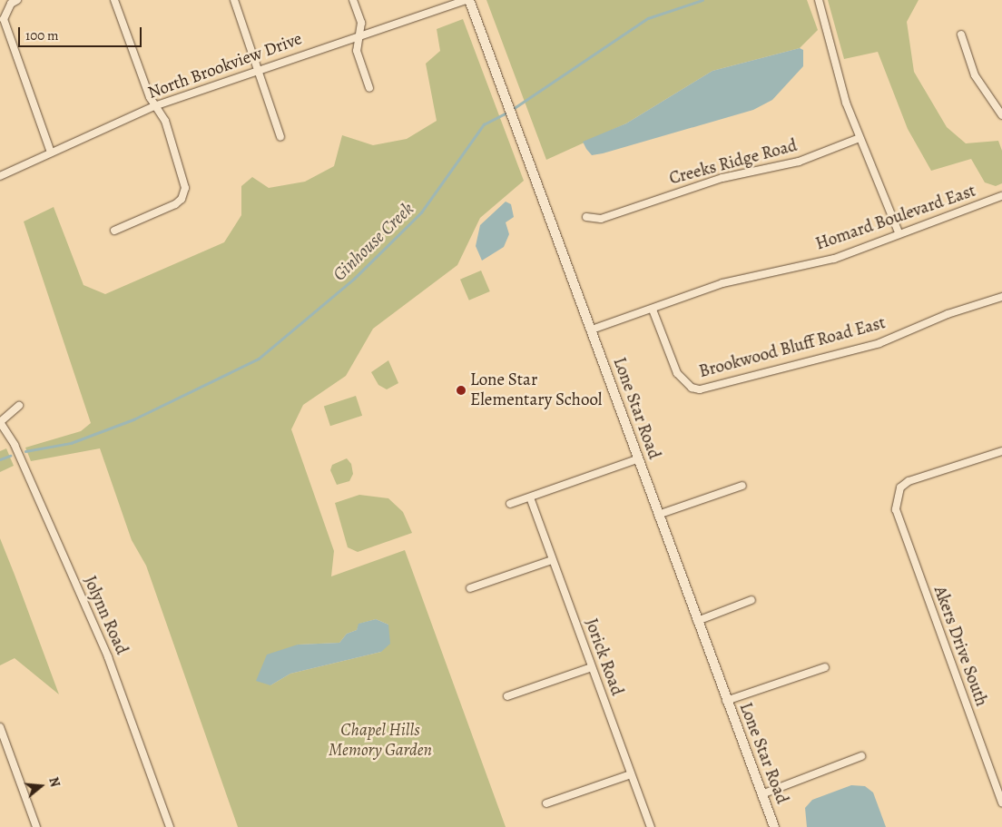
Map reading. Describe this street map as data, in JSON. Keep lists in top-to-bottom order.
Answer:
{
  "streets": {
    "street": [
      "North Brookview Drive",
      "Creeks Ridge Road",
      "Homard Boulevard East",
      "Brookwood Bluff Road East",
      "Lone Star Road",
      "Jolynn Road",
      "Akers Drive South",
      "Jorick Road"
    ]
  },
  "crossings": [
    ["Homard Boulevard East", "Brookwood Bluff Road East"],
    ["Homard Boulevard East", "Lone Star Road"]
  ],
  "water": ["Ginhouse Creek"],
  "parks": ["Chapel Hills Memory Garden"],
  "places": ["Lone Star Elementary School"],
  "scale_bar": "100 m",
  "north": "right"
}
